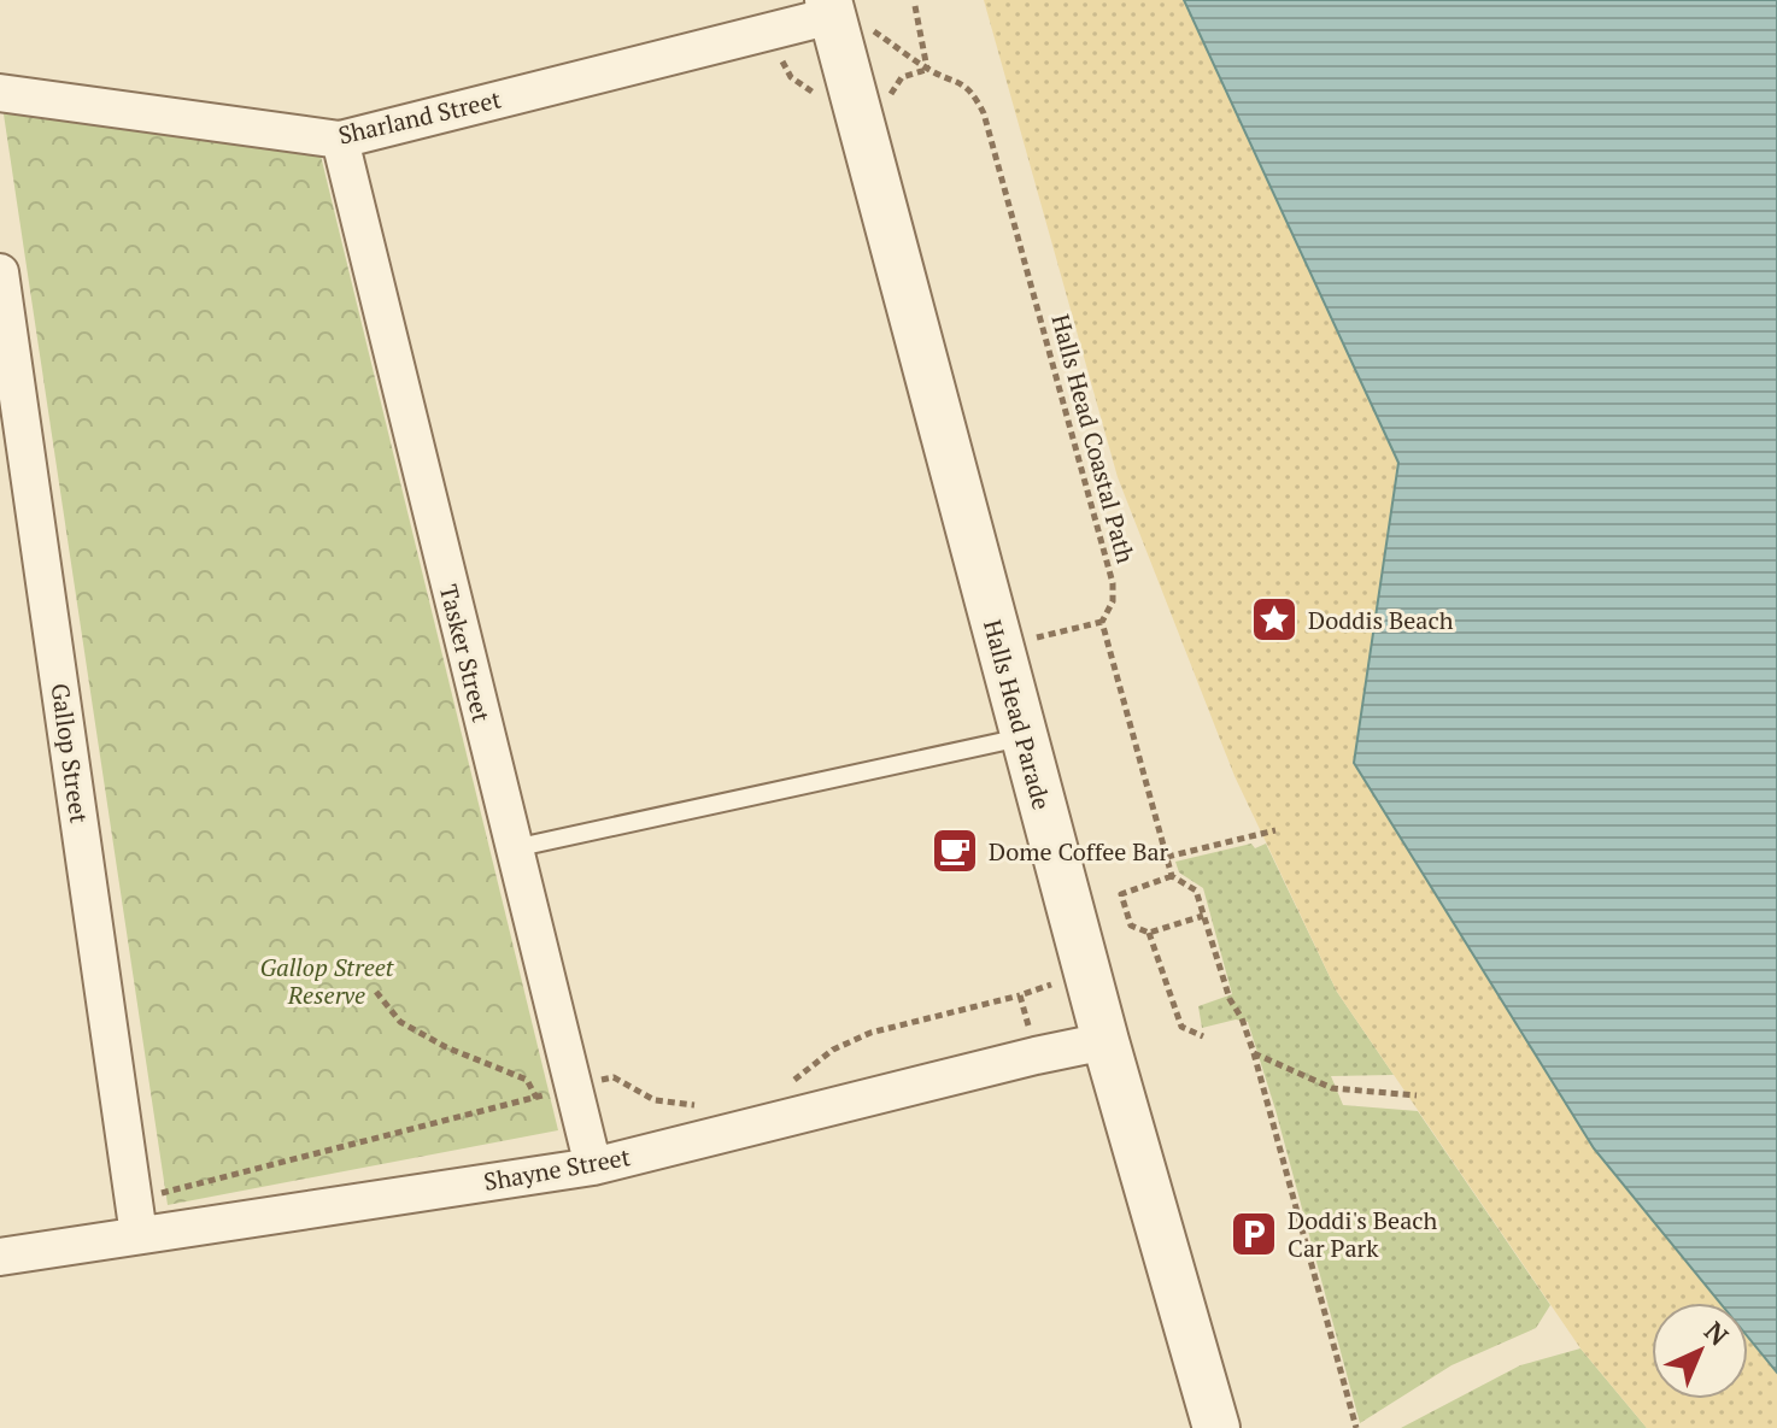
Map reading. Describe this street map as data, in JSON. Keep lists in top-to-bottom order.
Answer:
{
  "streets": {
    "street": [
      "Sharland Street",
      "Tasker Street",
      "Halls Head Parade",
      "Gallop Street",
      "Shayne Street"
    ],
    "path": ["Halls Head Coastal Path"]
  },
  "crossings": [
    ["Sharland Street", "Halls Head Coastal Path"],
    ["Sharland Street", "Tasker Street"],
    ["Sharland Street", "Halls Head Parade"],
    ["Halls Head Coastal Path", "Halls Head Parade"],
    ["Tasker Street", "Shayne Street"],
    ["Halls Head Parade", "Shayne Street"],
    ["Gallop Street", "Shayne Street"]
  ],
  "parks": ["Gallop Street Reserve"],
  "places": {
    "place": ["Doddis Beach"],
    "cafe": ["Dome Coffee Bar"],
    "parking": ["Doddi's Beach Car Park"]
  },
  "north": "top right"
}
